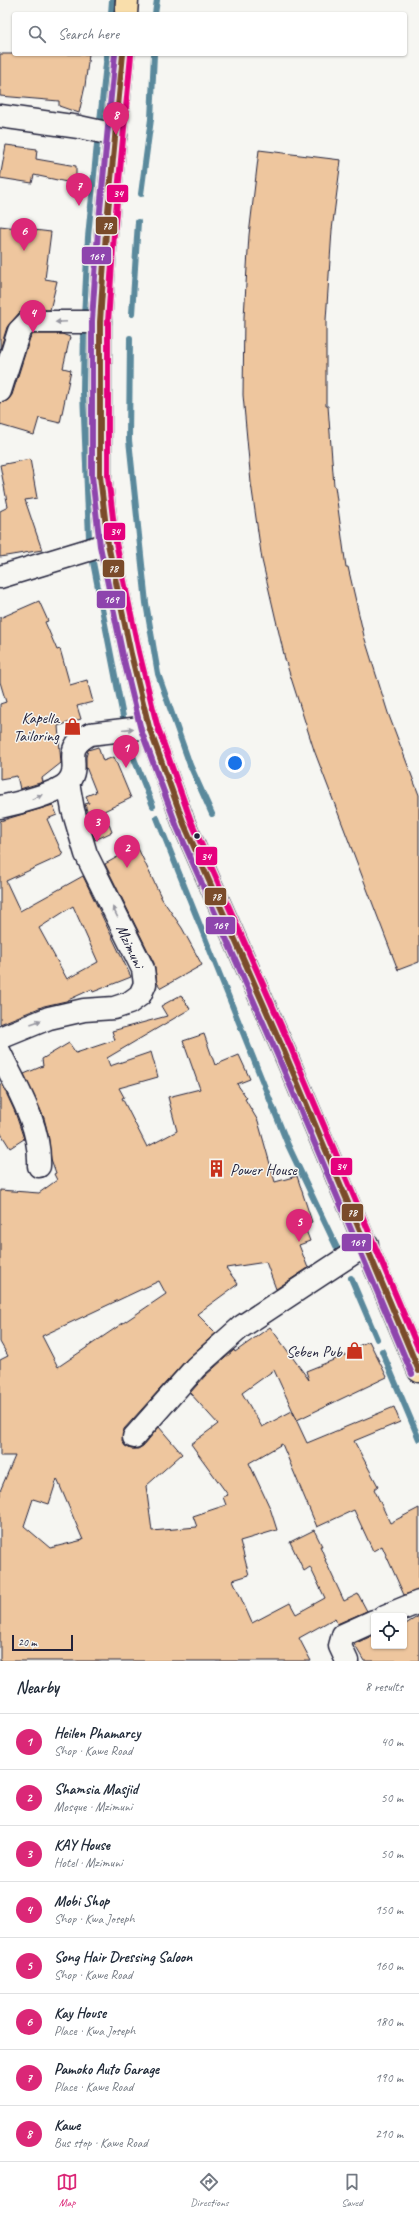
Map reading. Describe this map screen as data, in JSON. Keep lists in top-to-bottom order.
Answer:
{
  "streets": {
    "street": ["Mzimuni"]
  },
  "places": {
    "shop": ["Kapella Tailoring", "Seben Pub"],
    "building": ["Power House"]
  },
  "lines": ["transit line 78", "transit line 169", "transit line 34"],
  "scale_bar": "20 m",
  "page": {
    "search": "Search here",
    "pins": [
      "8",
      "7",
      "6",
      "4",
      "1",
      "3",
      "2",
      "5"
    ],
    "scale": "20 m",
    "heading": ["Nearby", "8 results"],
    "list": [
      {
        "mark": "1",
        "name": "Heilen Phamarcy",
        "note": "Shop · Kawe Road",
        "value": "40 m"
      },
      {
        "mark": "2",
        "name": "Shamsia Masjid",
        "note": "Mosque · Mzimuni",
        "value": "50 m"
      },
      {
        "mark": "3",
        "name": "KAY House",
        "note": "Hotel · Mzimuni",
        "value": "50 m"
      },
      {
        "mark": "4",
        "name": "Mobi Shop",
        "note": "Shop · Kwa Joseph",
        "value": "150 m"
      },
      {
        "mark": "5",
        "name": "Song Hair Dressing Saloon",
        "note": "Shop · Kawe Road",
        "value": "160 m"
      },
      {
        "mark": "6",
        "name": "Kay House",
        "note": "Place · Kwa Joseph",
        "value": "180 m"
      },
      {
        "mark": "7",
        "name": "Pamoko Auto Garage",
        "note": "Place · Kawe Road",
        "value": "190 m"
      },
      {
        "mark": "8",
        "name": "Kawe",
        "note": "Bus stop · Kawe Road",
        "value": "210 m"
      }
    ],
    "nav": ["Map", "Directions", "Saved"]
  }
}
